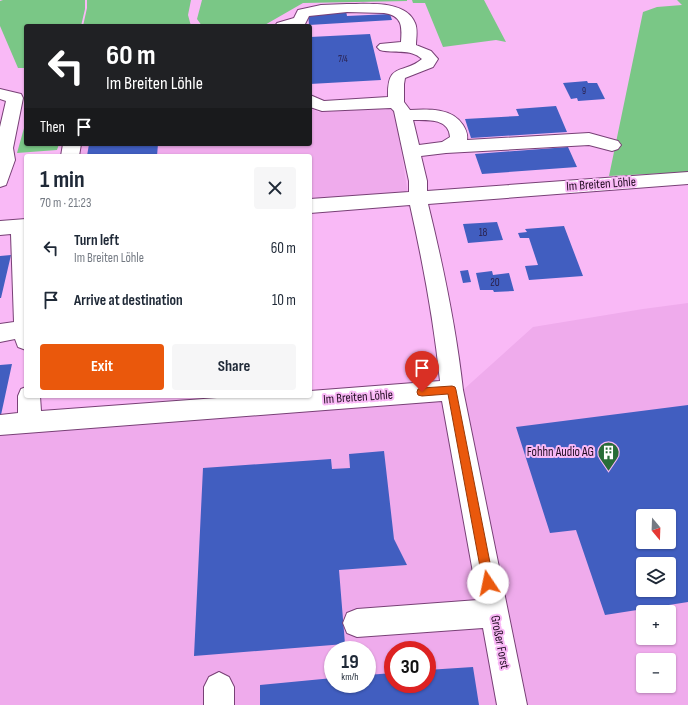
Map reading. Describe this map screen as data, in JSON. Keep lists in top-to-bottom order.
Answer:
{
  "streets": {
    "street": ["Im Breiten Löhle", "Großer Forst"]
  },
  "crossings": [
    ["Im Breiten Löhle", "Großer Forst"]
  ],
  "places": {
    "building": ["Fohhn Audio AG"]
  },
  "house_numbers": [
    "7/4",
    "9",
    "18",
    "20"
  ],
  "north": "bottom",
  "page": {
    "turn": ["60 m", "Im Breiten Löhle"],
    "then": "Then",
    "heading": ["1 min", "70 m · 21:23"],
    "list": [
      {
        "name": "Turn left",
        "note": "Im Breiten Löhle",
        "value": "60 m"
      },
      {
        "name": "Arrive at destination",
        "value": "10 m"
      }
    ],
    "buttons": ["Exit", "Share"],
    "map_buttons": ["+", "−"],
    "speed": "19 km/h",
    "limit": "30"
  }
}
